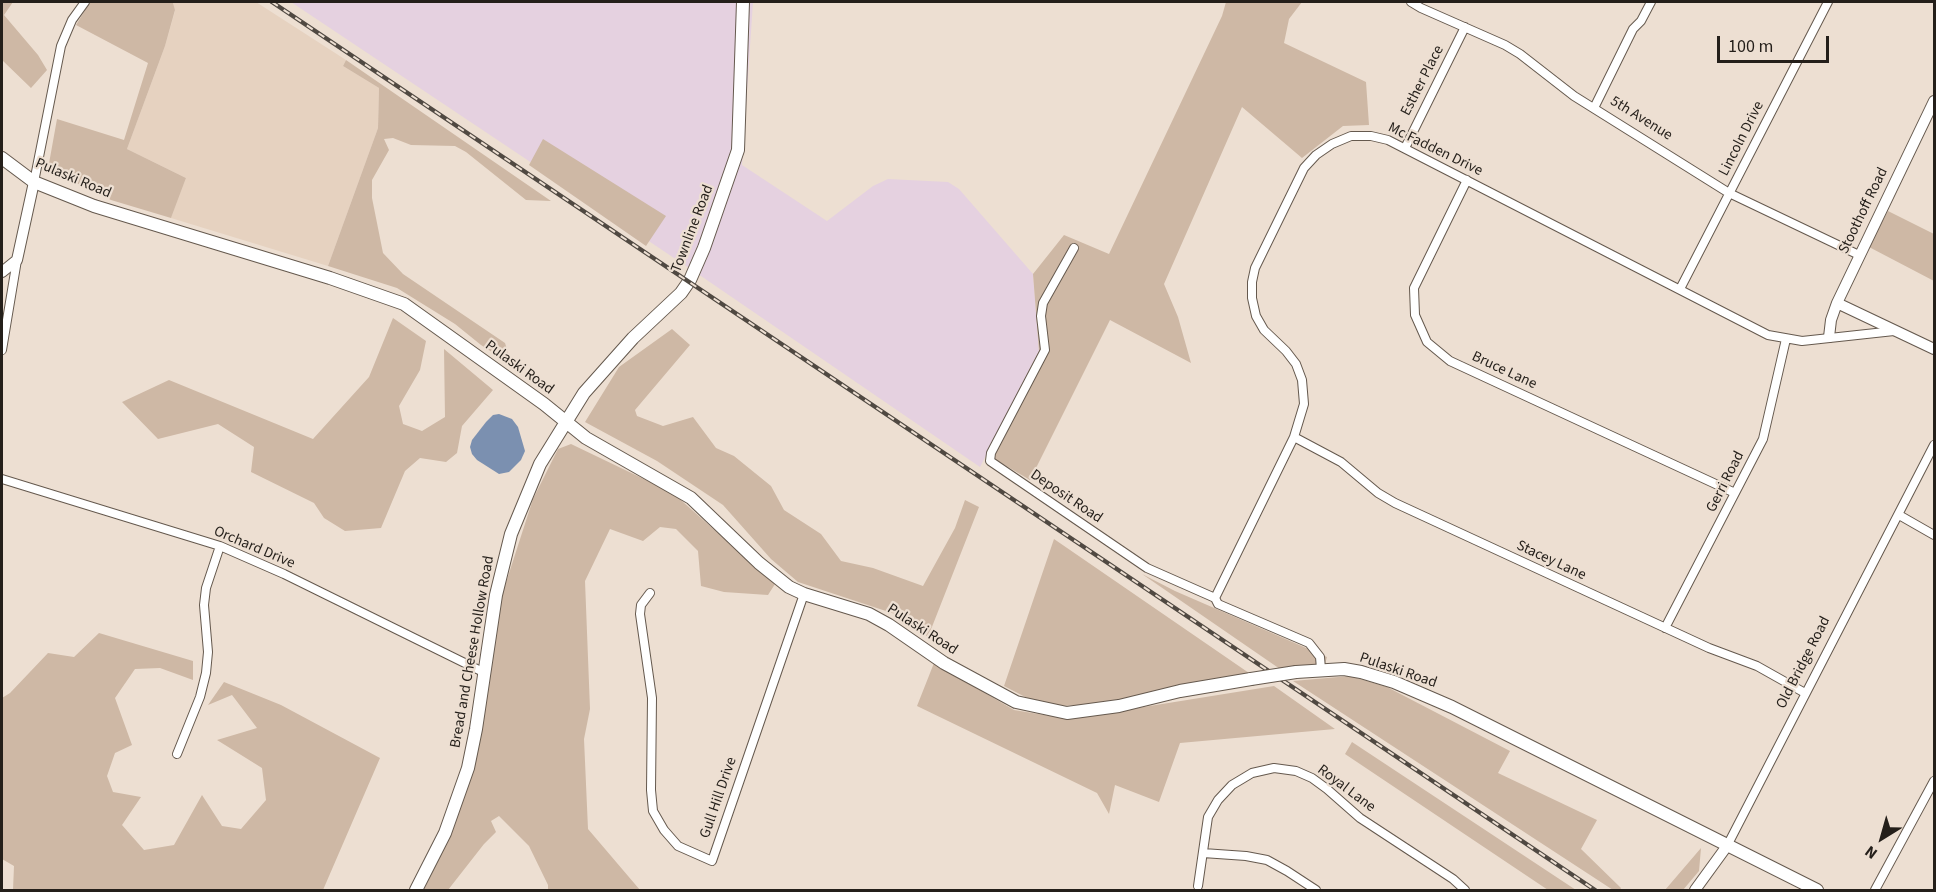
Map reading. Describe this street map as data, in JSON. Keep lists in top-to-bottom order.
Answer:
{
  "streets": {
    "main road": ["Pulaski Road", "Townline Road", "Bread and Cheese Hollow Road"],
    "street": [
      "Esther Place",
      "5th Avenue",
      "Lincoln Drive",
      "Mc Fadden Drive",
      "Stoothoff Road",
      "Bruce Lane",
      "Gerri Road",
      "Deposit Road",
      "Orchard Drive",
      "Stacey Lane",
      "Old Bridge Road",
      "Royal Lane",
      "Gull Hill Drive"
    ]
  },
  "crossings": [
    ["Esther Place", "5th Avenue"],
    ["Esther Place", "Mc Fadden Drive"],
    ["5th Avenue", "Lincoln Drive"],
    ["5th Avenue", "Stoothoff Road"],
    ["Lincoln Drive", "Mc Fadden Drive"],
    ["Mc Fadden Drive", "Stoothoff Road"],
    ["Mc Fadden Drive", "Bruce Lane"],
    ["Mc Fadden Drive", "Gerri Road"],
    ["Mc Fadden Drive", "Deposit Road"],
    ["Mc Fadden Drive", "Stacey Lane"],
    ["Pulaski Road", "Townline Road"],
    ["Pulaski Road", "Deposit Road"],
    ["Pulaski Road", "Bread and Cheese Hollow Road"],
    ["Pulaski Road", "Old Bridge Road"],
    ["Pulaski Road", "Gull Hill Drive"],
    ["Townline Road", "Bread and Cheese Hollow Road"],
    ["Bruce Lane", "Gerri Road"],
    ["Gerri Road", "Stacey Lane"],
    ["Orchard Drive", "Bread and Cheese Hollow Road"],
    ["Stacey Lane", "Old Bridge Road"]
  ],
  "scale_bar": "100 m",
  "north": "bottom left"
}
